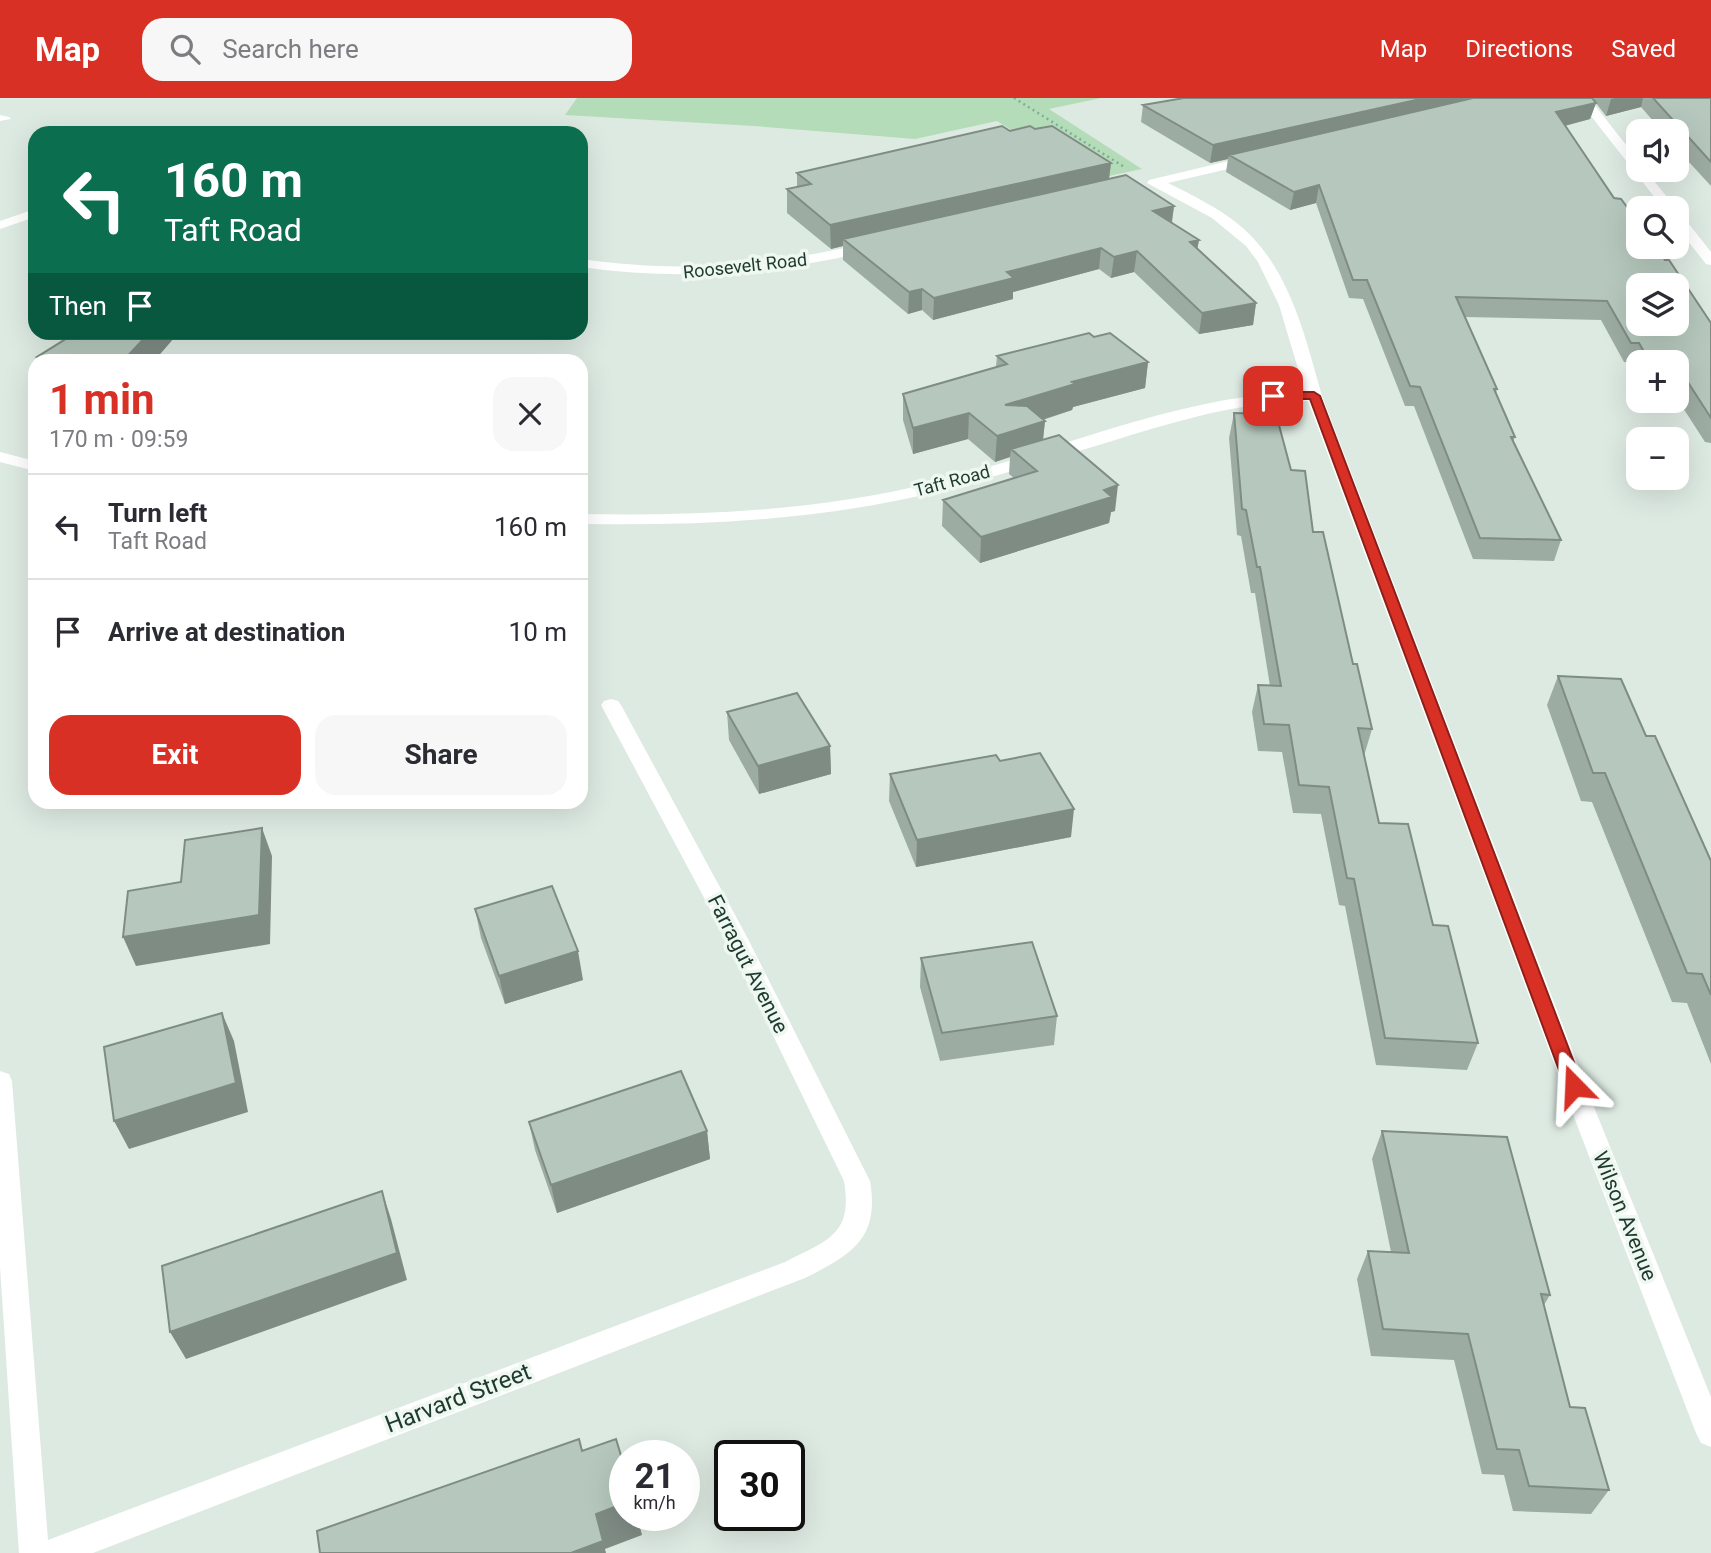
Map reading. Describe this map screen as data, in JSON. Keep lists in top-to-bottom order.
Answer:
{
  "streets": {
    "street": [
      "Roosevelt Road",
      "Taft Road",
      "Farragut Avenue",
      "Wilson Avenue",
      "Harvard Street"
    ]
  },
  "crossings": [
    ["Taft Road", "Wilson Avenue"],
    ["Farragut Avenue", "Harvard Street"]
  ],
  "page": {
    "header": "Map",
    "search": "Search here",
    "nav": ["Map", "Directions", "Saved"],
    "map_buttons": ["+", "−"],
    "turn": ["160 m", "Taft Road"],
    "then": "Then",
    "heading": ["1 min", "170 m · 09:59"],
    "list": [
      {
        "name": "Turn left",
        "note": "Taft Road",
        "value": "160 m"
      },
      {
        "name": "Arrive at destination",
        "value": "10 m"
      }
    ],
    "buttons": ["Exit", "Share"],
    "speed": "21 km/h",
    "limit": "30"
  }
}
